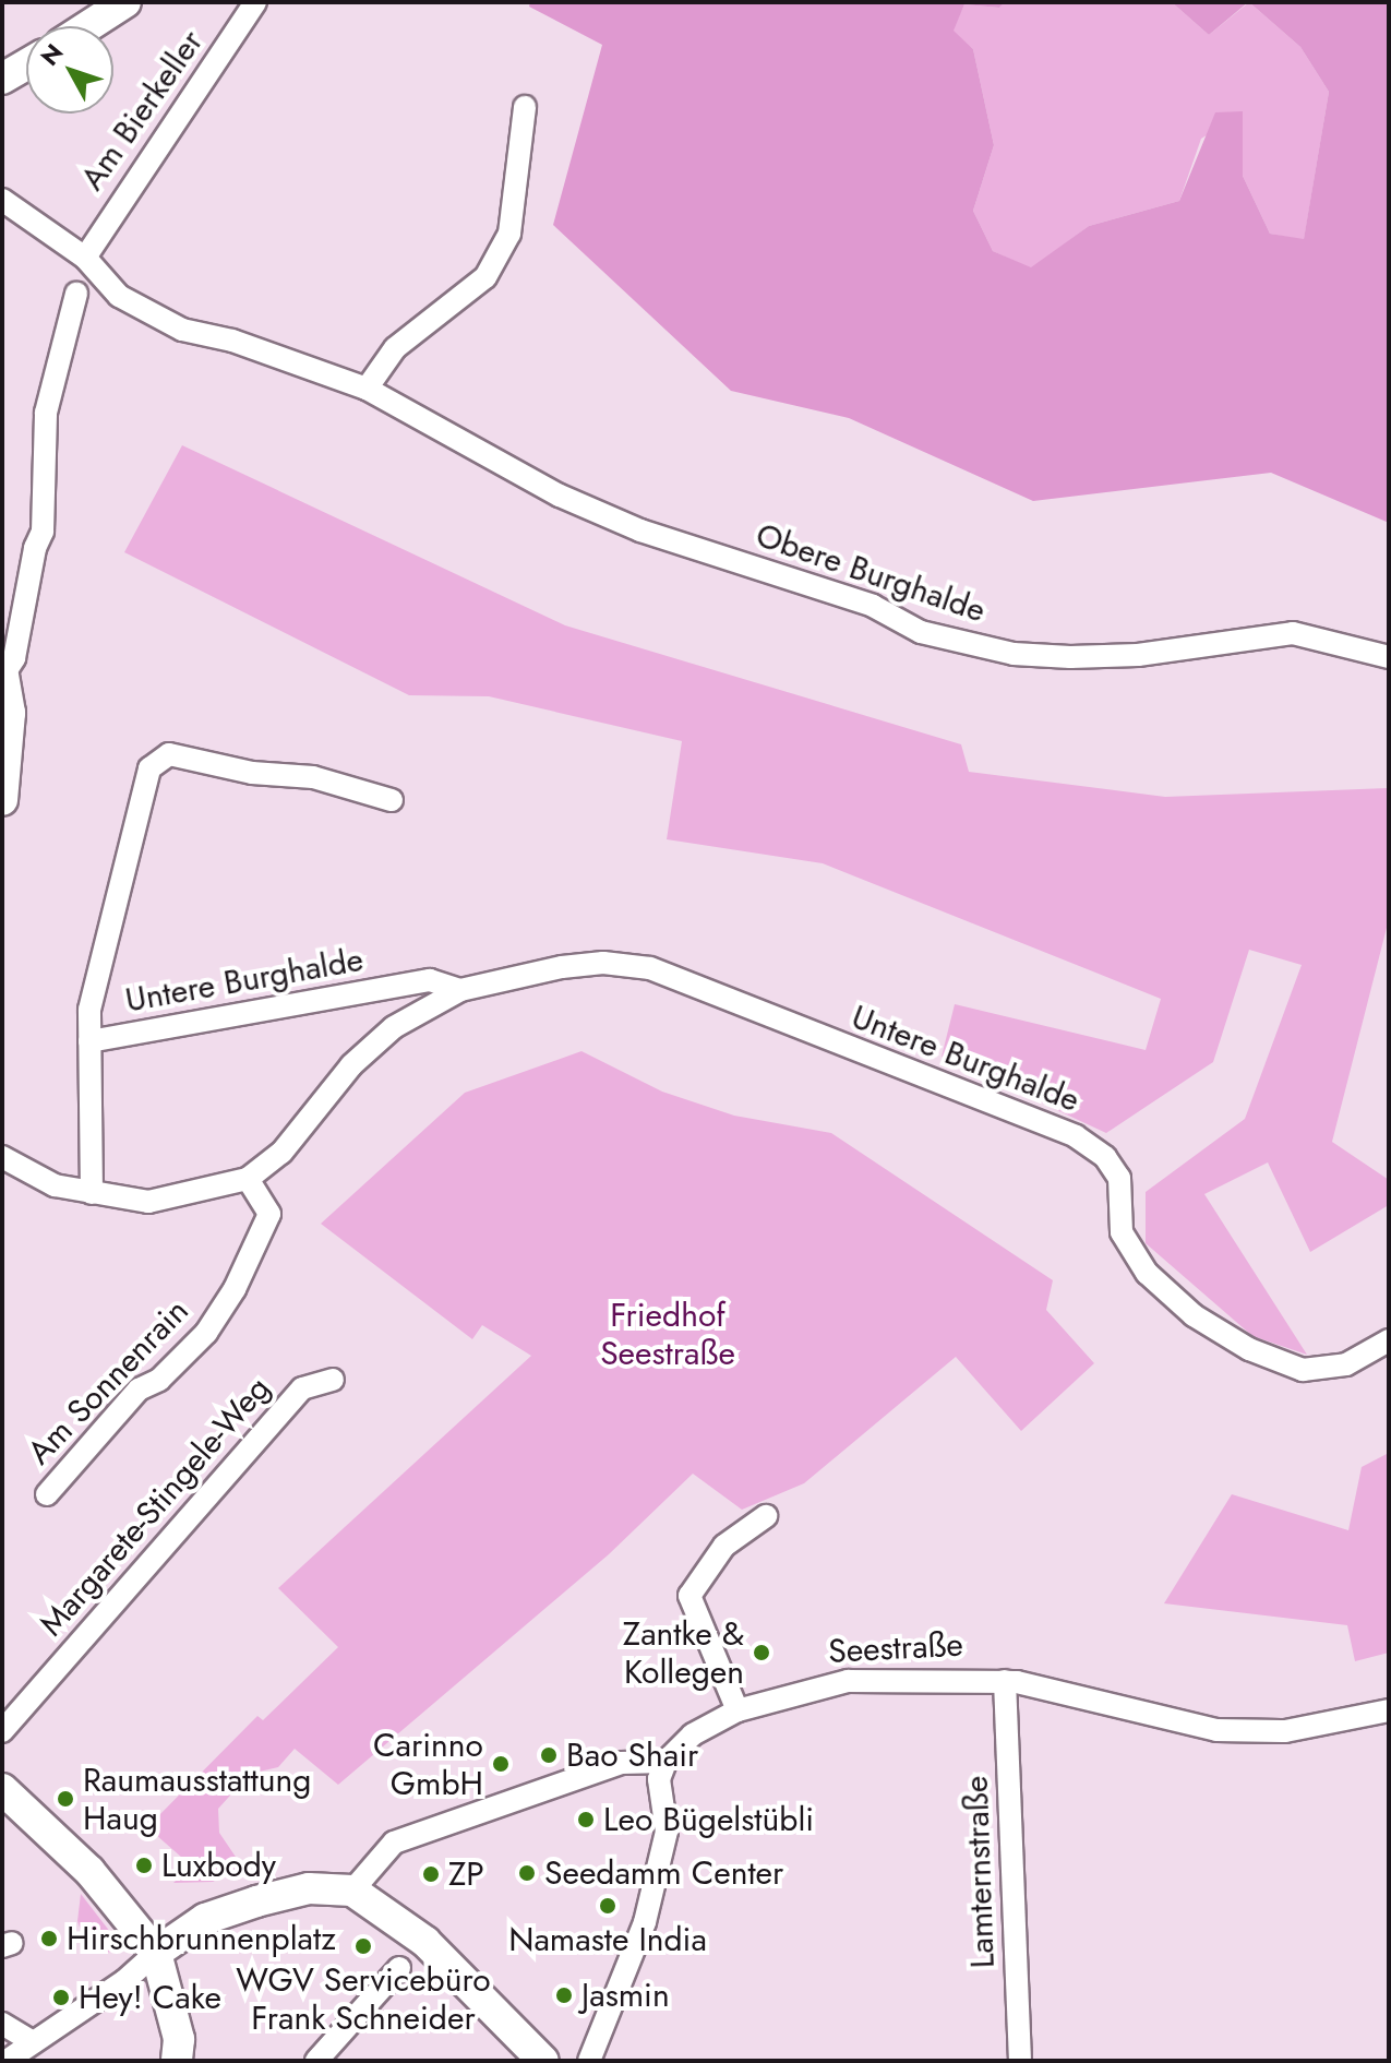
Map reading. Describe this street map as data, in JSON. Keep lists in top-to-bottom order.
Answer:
{
  "streets": {
    "street": [
      "Am Bierkeller",
      "Obere Burghalde",
      "Untere Burghalde",
      "Am Sonnenrain",
      "Margarete-Stingele-Weg",
      "Seestraße",
      "Lamternstraße"
    ]
  },
  "crossings": [
    ["Am Bierkeller", "Obere Burghalde"],
    ["Untere Burghalde", "Am Sonnenrain"],
    ["Seestraße", "Lamternstraße"]
  ],
  "parks": ["Friedhof Seestraße"],
  "places": [
    "Zantke & Kollegen",
    "Bao Shair",
    "Carinno GmbH",
    "Raumausstattung Haug",
    "Leo Bügelstübli",
    "Luxbody",
    "Seedamm Center",
    "ZP",
    "Namaste India",
    "Hirschbrunnenplatz",
    "WGV Servicebüro Frank Schneider",
    "Jasmin",
    "Hey! Cake"
  ],
  "north": "top left"
}
